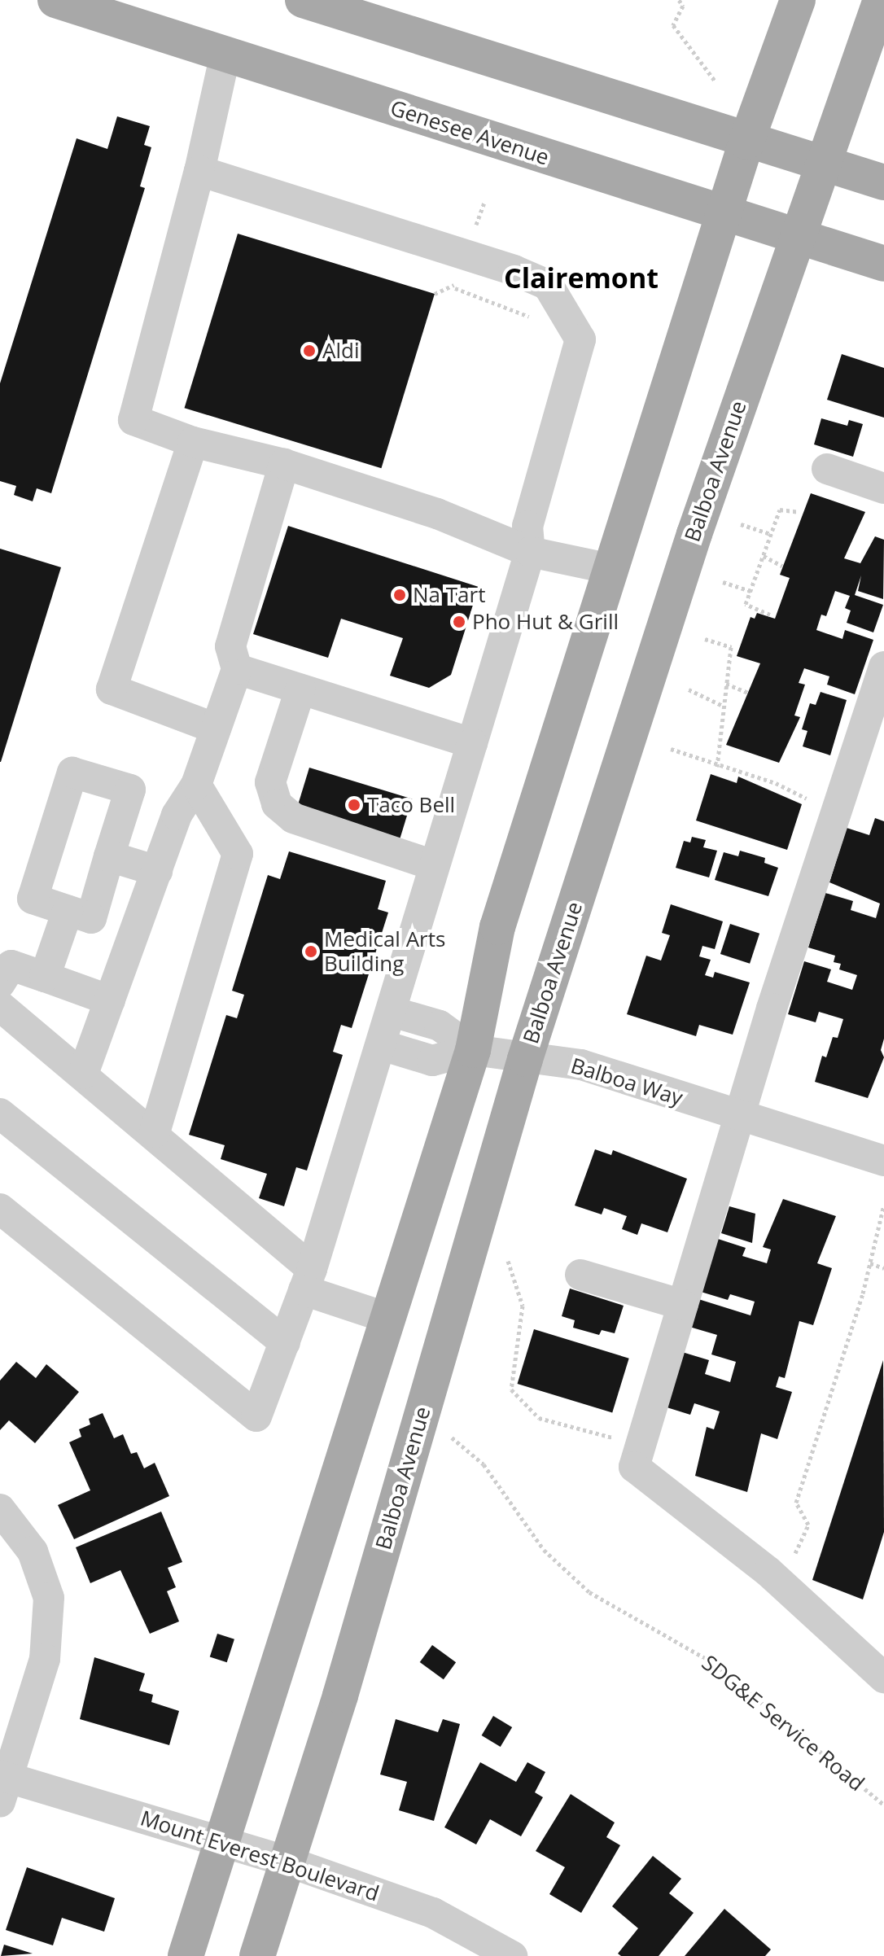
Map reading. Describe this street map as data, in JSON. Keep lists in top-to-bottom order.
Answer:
{
  "streets": {
    "main road": ["Genesee Avenue", "Balboa Avenue"],
    "street": ["Balboa Way", "Mount Everest Boulevard"],
    "path": ["SDG&E Service Road"]
  },
  "crossings": [
    ["Genesee Avenue", "Balboa Avenue"],
    ["Balboa Avenue", "Balboa Way"],
    ["Balboa Avenue", "Mount Everest Boulevard"]
  ],
  "districts": ["Clairemont"],
  "places": [
    "Aldi",
    "Na Tart",
    "Pho Hut & Grill",
    "Taco Bell",
    "Medical Arts Building"
  ]
}
